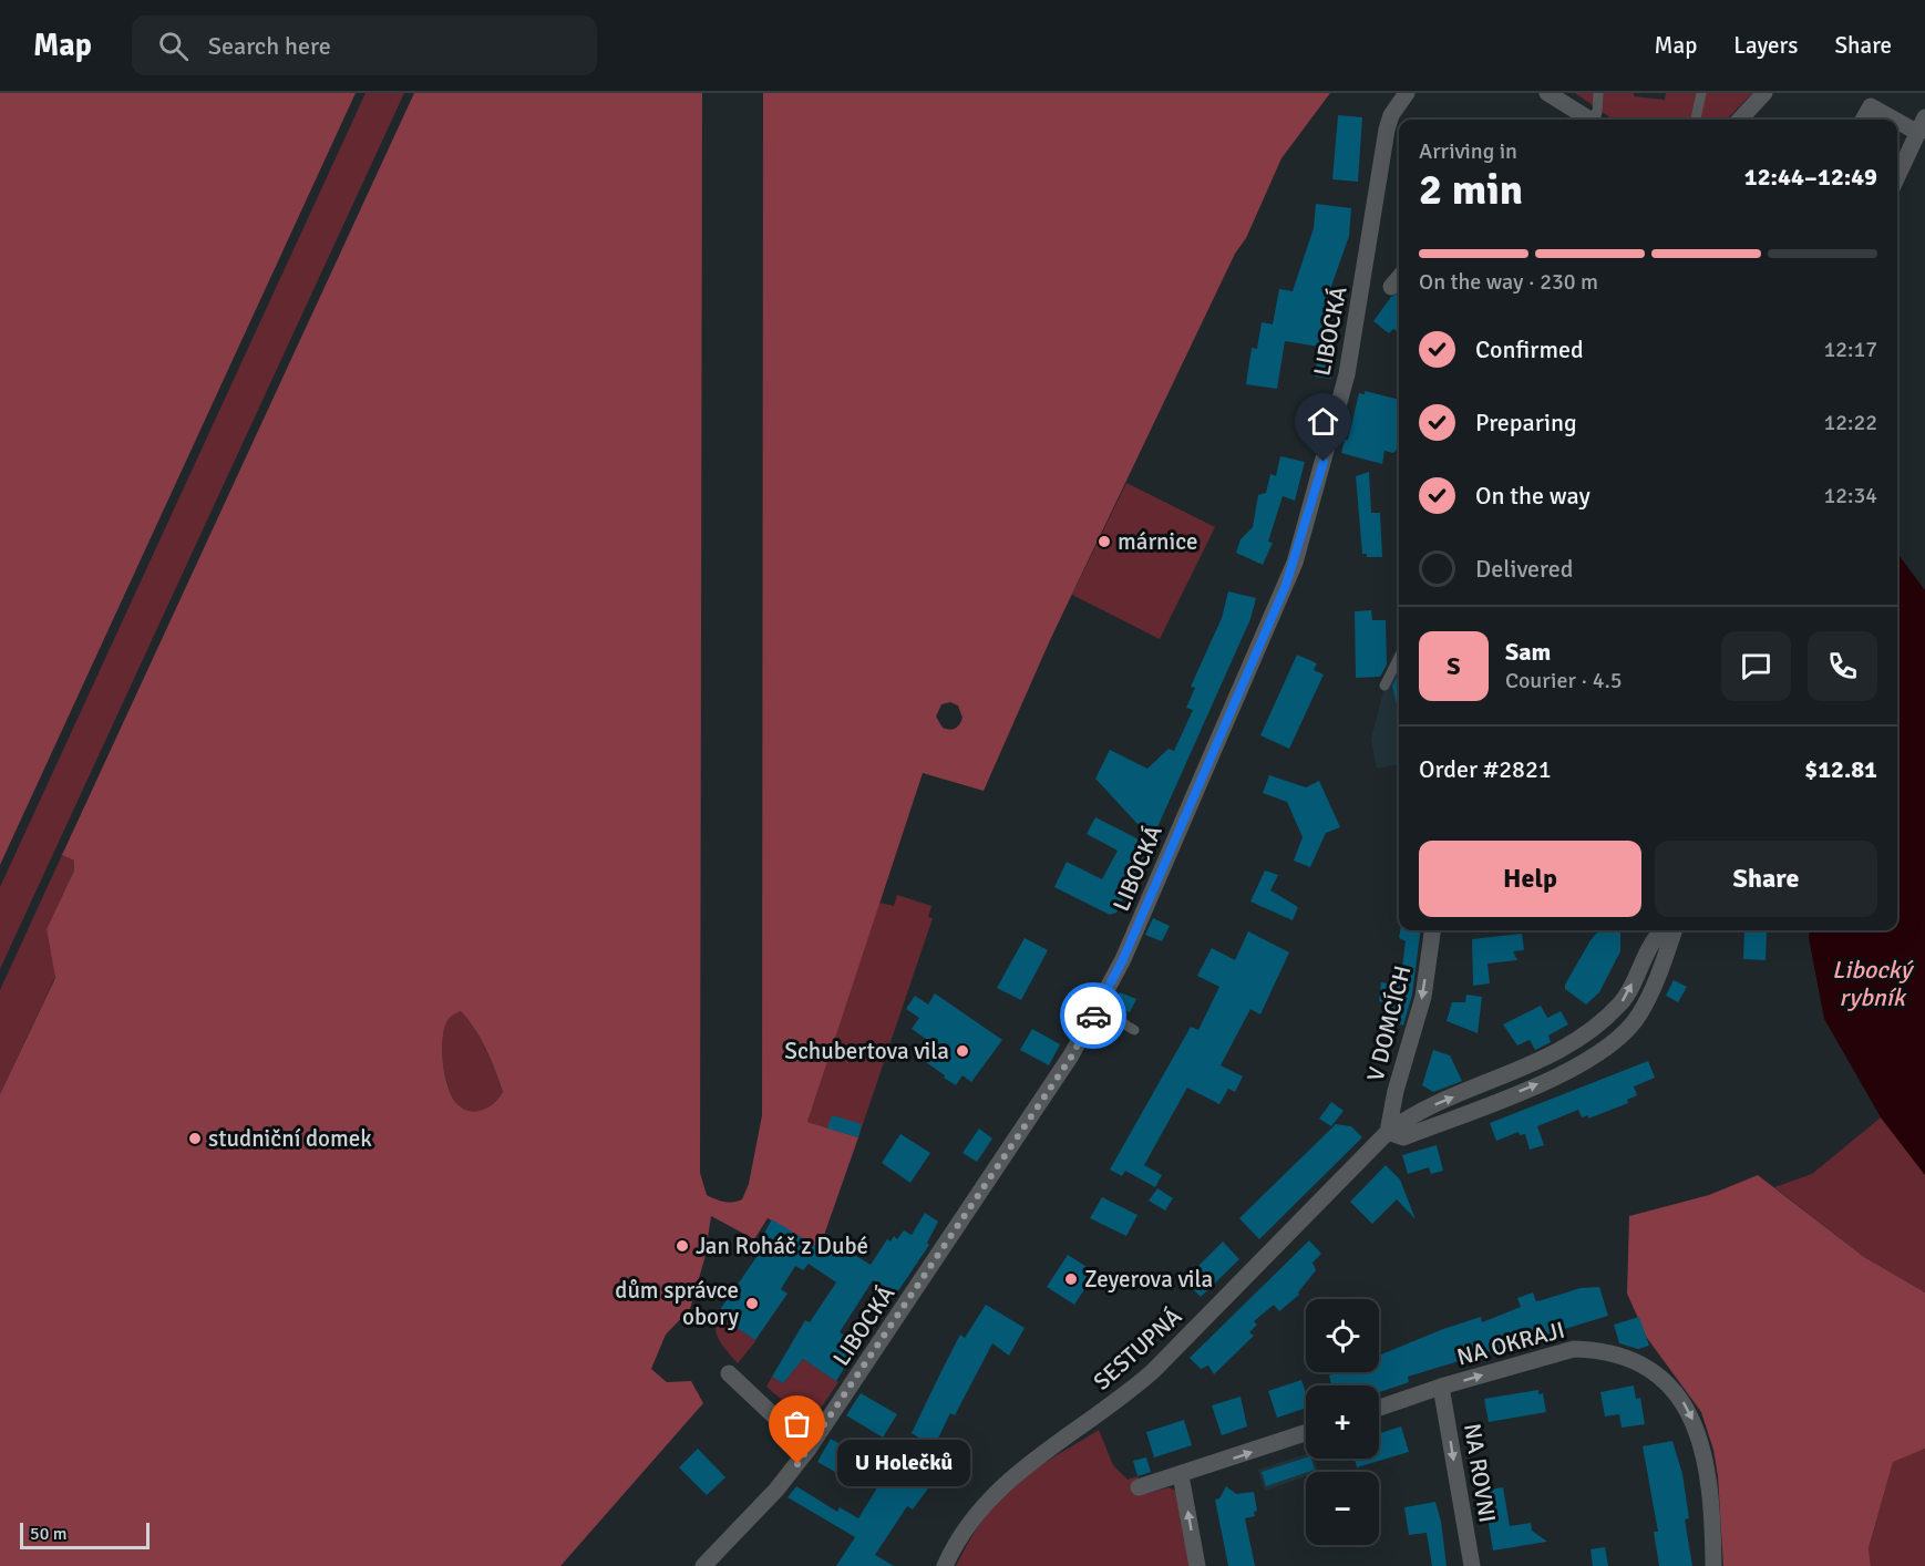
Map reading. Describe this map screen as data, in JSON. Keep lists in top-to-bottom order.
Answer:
{
  "streets": {
    "street": [
      "LIBOCKÁ",
      "V DOMCÍCH",
      "NA OKRAJI",
      "SESTUPNÁ",
      "NA ROVNI"
    ]
  },
  "crossings": [
    ["V DOMCÍCH", "SESTUPNÁ"],
    ["NA OKRAJI", "NA ROVNI"]
  ],
  "one_way": ["V DOMCÍCH", "NA ROVNI"],
  "water": ["Libocký rybník"],
  "places": [
    "márnice",
    "Schubertova vila",
    "studniční domek",
    "Jan Roháč z Dubé",
    "Zeyerova vila",
    "dům správce obory",
    "U Holečků"
  ],
  "scale_bar": "50 m",
  "page": {
    "header": "Map",
    "search": "Search here",
    "nav": ["Map", "Layers", "Share"],
    "heading": ["2 min", "Arriving in", "12:44–12:49"],
    "panel": [
      "Sam",
      "Courier · 4.5",
      "Order #2821",
      "$12.81"
    ],
    "bar": "On the way · 230 m",
    "list": [
      ["Confirmed", "12:17"],
      ["Preparing", "12:22"],
      ["On the way", "12:34"],
      "Delivered"
    ],
    "round": "S",
    "buttons": ["Help", "Share"],
    "map_buttons": ["+", "−"],
    "bubble": "U Holečků",
    "scale": "50 m"
  }
}
